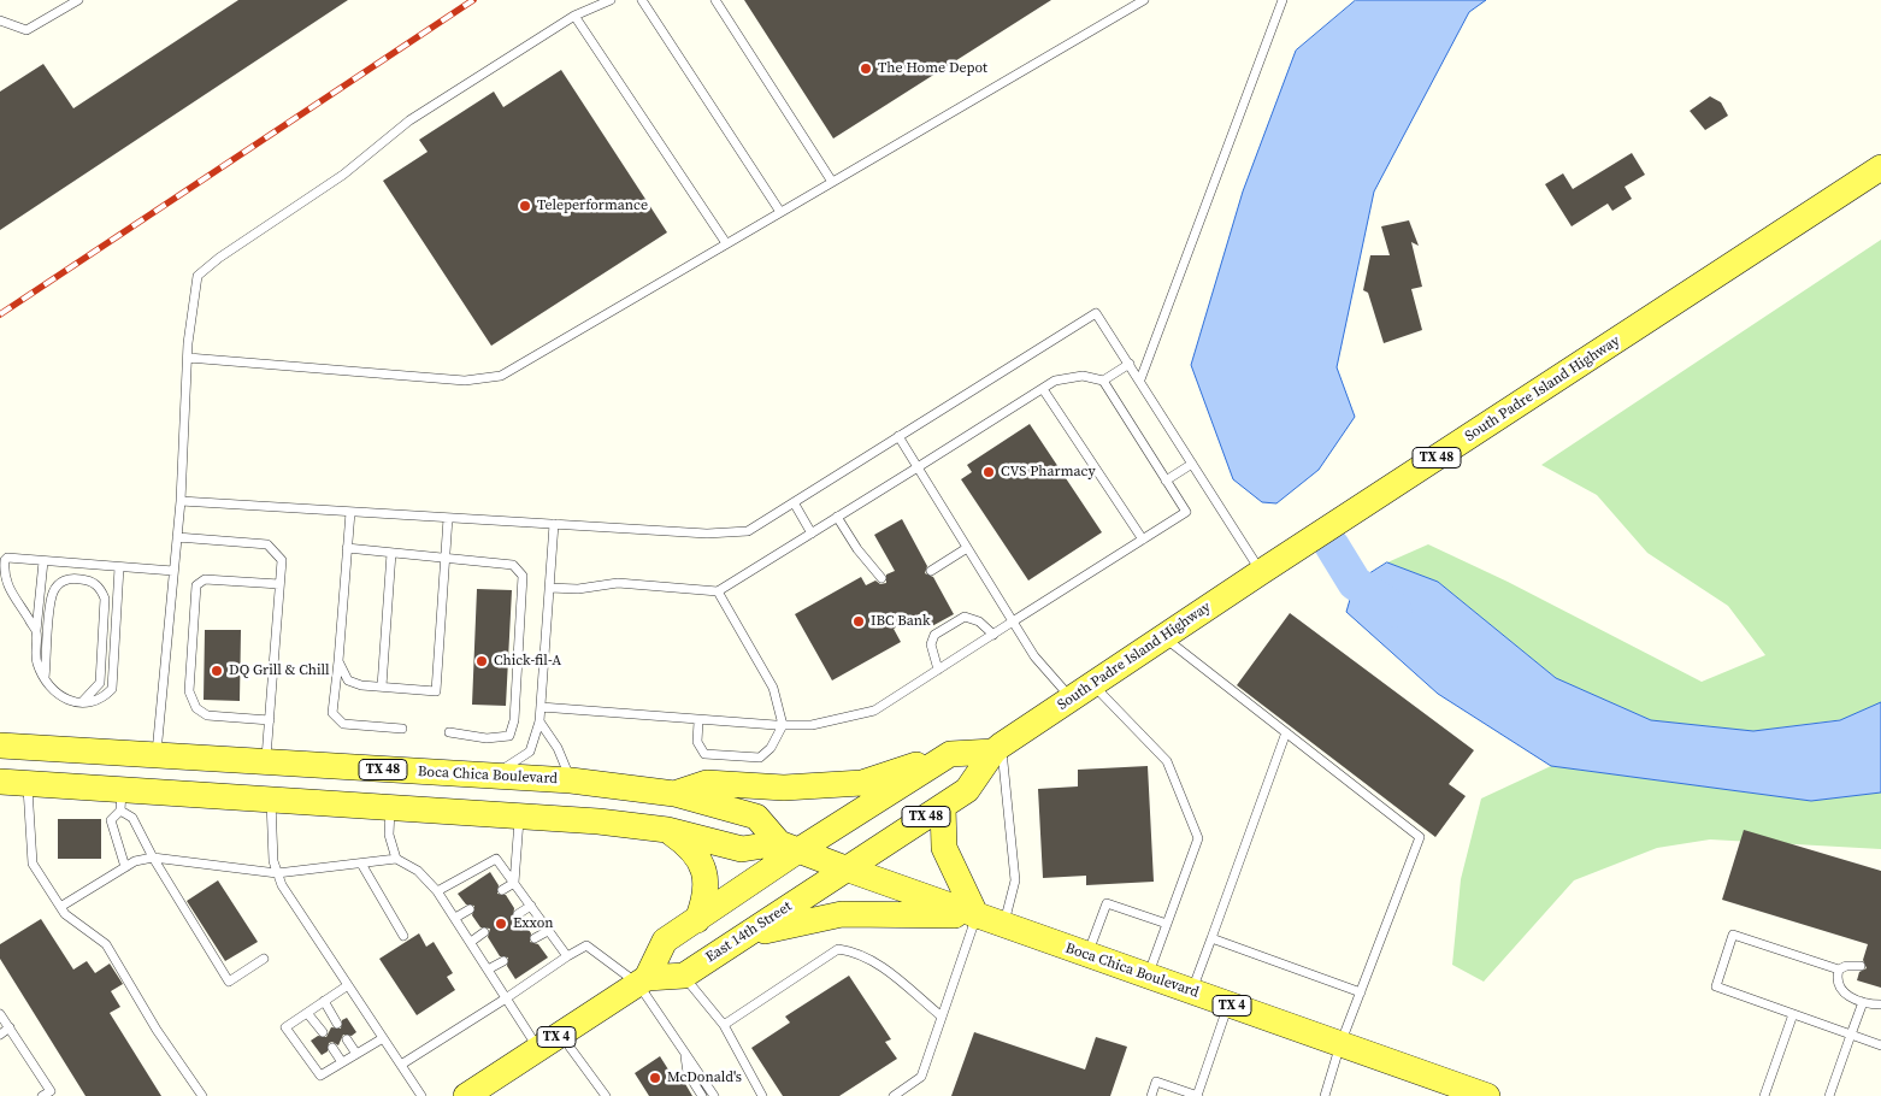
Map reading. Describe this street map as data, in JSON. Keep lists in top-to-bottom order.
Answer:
{
  "streets": {
    "main road": [
      "South Padre Island Highway",
      "TX 48",
      "Boca Chica Boulevard",
      "East 14th Street",
      "TX 4"
    ]
  },
  "crossings": [
    ["South Padre Island Highway", "TX 48"],
    ["South Padre Island Highway", "Boca Chica Boulevard"],
    ["South Padre Island Highway", "East 14th Street"],
    ["TX 48", "Boca Chica Boulevard"],
    ["Boca Chica Boulevard", "East 14th Street"],
    ["Boca Chica Boulevard", "TX 4"],
    ["East 14th Street", "TX 4"]
  ],
  "places": [
    "The Home Depot",
    "Teleperformance",
    "CVS Pharmacy",
    "IBC Bank",
    "Chick-fil-A",
    "DQ Grill & Chill",
    "Exxon",
    "McDonald's"
  ]
}
